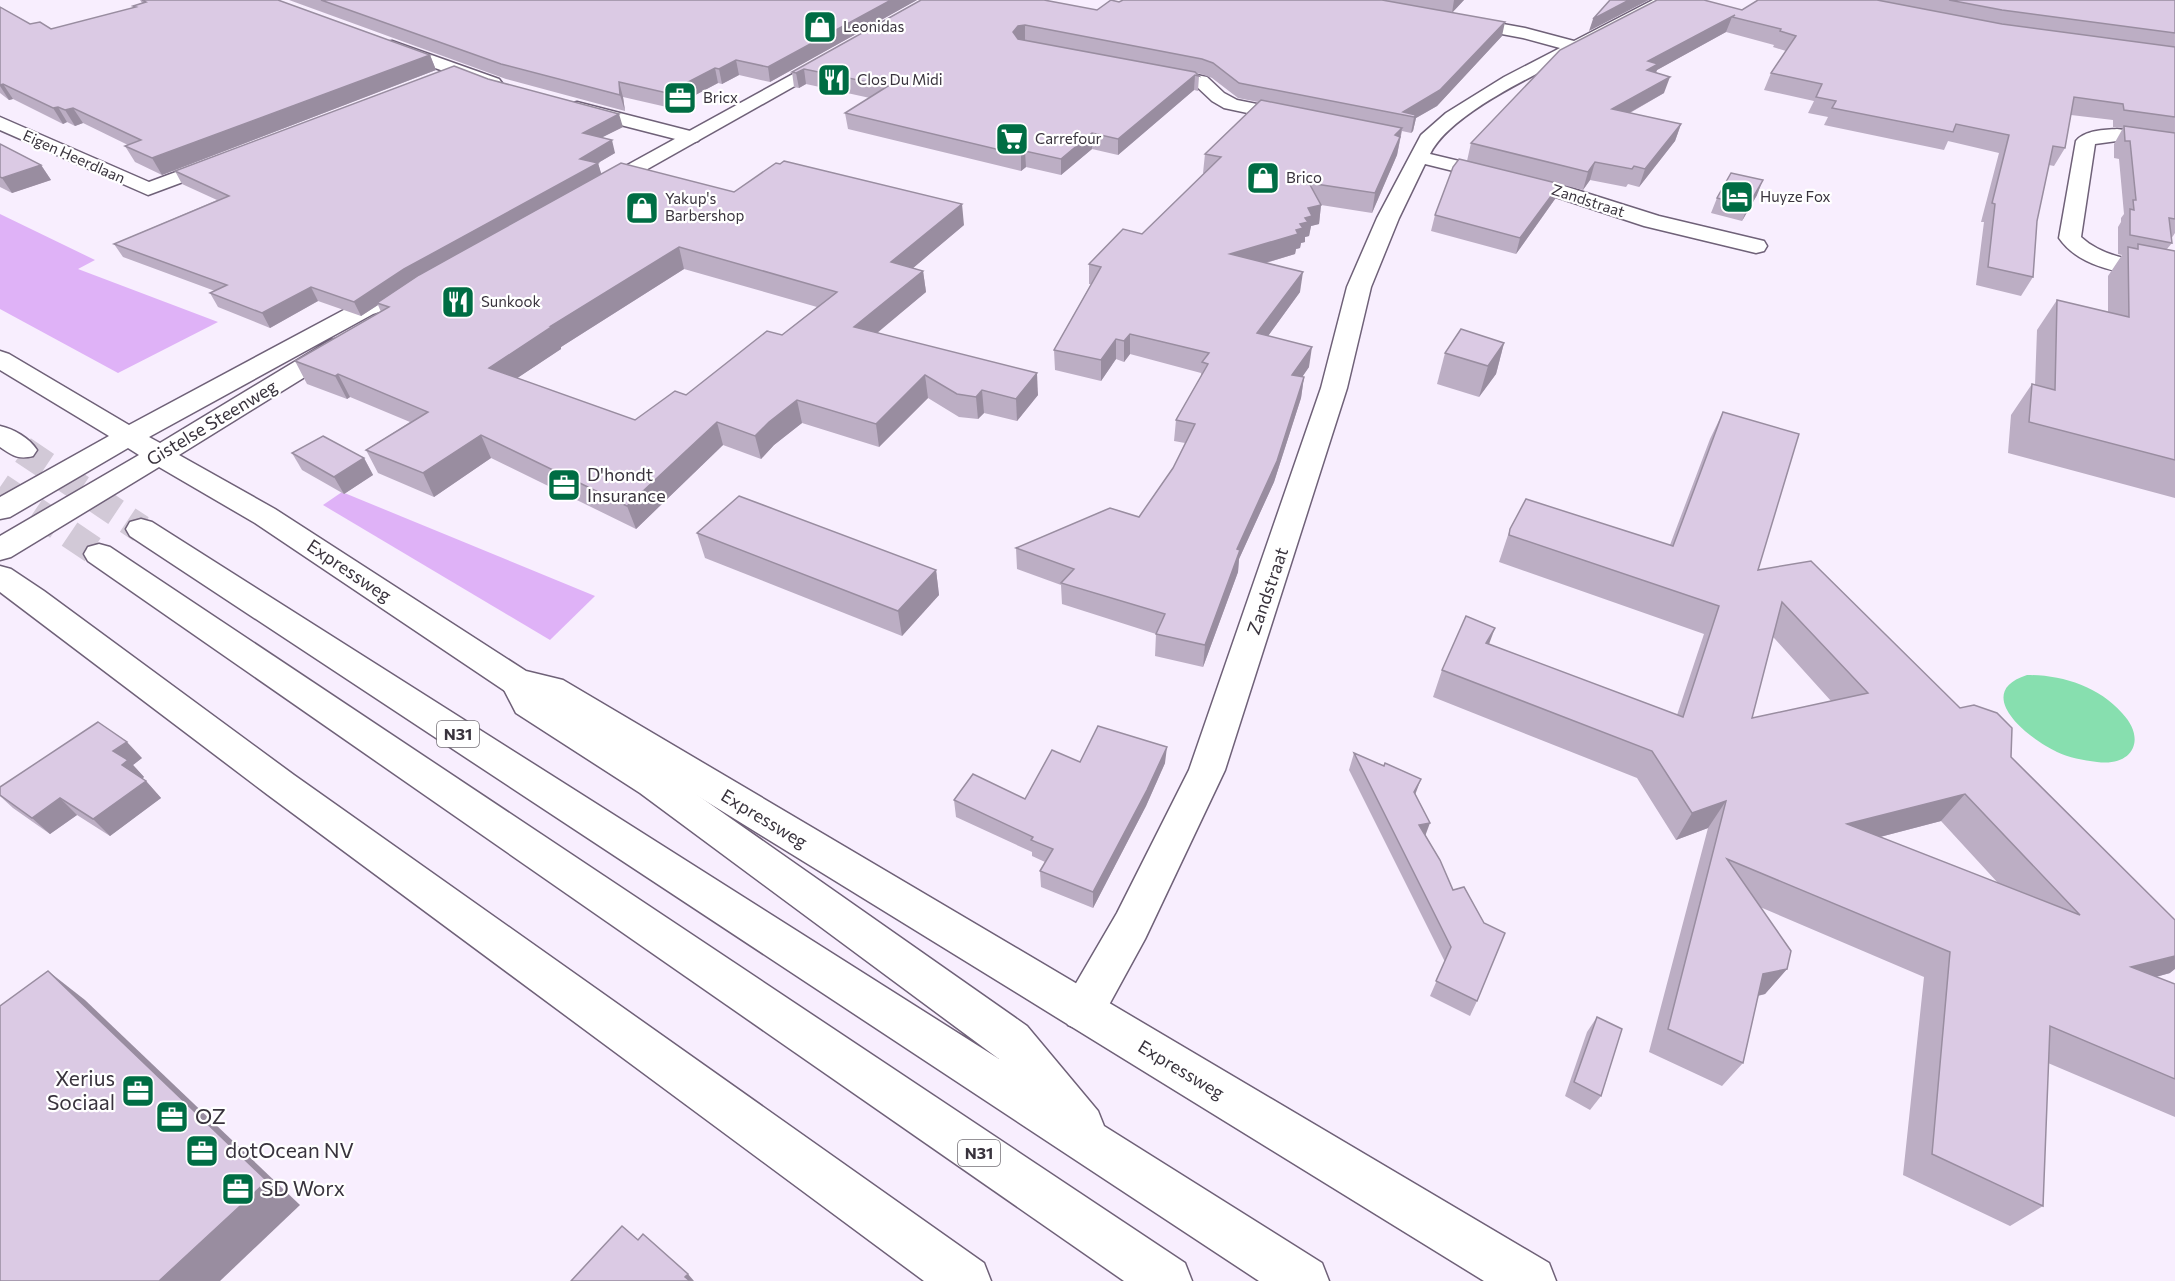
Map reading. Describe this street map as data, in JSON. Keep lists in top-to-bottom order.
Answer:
{
  "streets": {
    "main road": [
      "Eigen Heerdlaan",
      "Zandstraat",
      "Gistelse Steenweg",
      "Expressweg",
      "N31"
    ]
  },
  "crossings": [
    ["Zandstraat", "Expressweg"],
    ["Gistelse Steenweg", "Expressweg"],
    ["Expressweg", "N31"]
  ],
  "places": {
    "shop": ["Leonidas", "Brico", "Yakup's Barbershop"],
    "restaurant": ["Clos Du Midi", "Sunkook"],
    "office": [
      "Bricx",
      "D'hondt Insurance",
      "Xerius Sociaal",
      "OZ",
      "dotOcean NV",
      "SD Worx"
    ],
    "supermarket": ["Carrefour"],
    "hotel": ["Huyze Fox"]
  }
}
